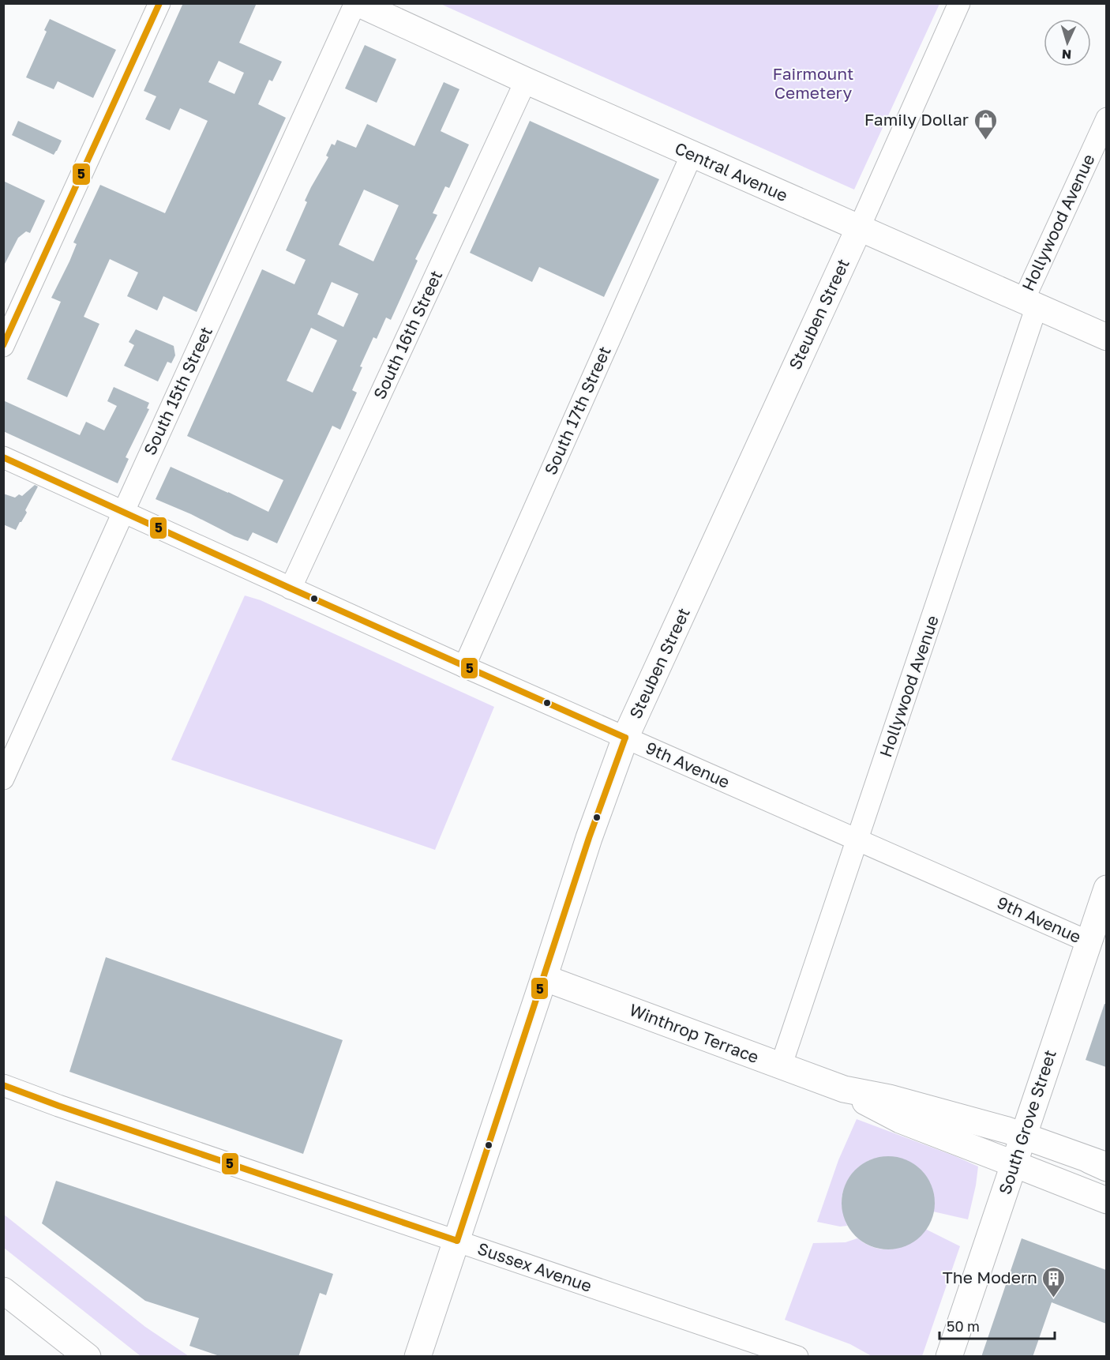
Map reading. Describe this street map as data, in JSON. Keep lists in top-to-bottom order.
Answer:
{
  "streets": {
    "main road": [
      "Central Avenue",
      "Steuben Street",
      "Winthrop Terrace",
      "South Grove Street"
    ],
    "street": [
      "Hollywood Avenue",
      "South 16th Street",
      "South 15th Street",
      "South 17th Street",
      "9th Avenue",
      "Sussex Avenue"
    ]
  },
  "crossings": [
    ["Central Avenue", "Hollywood Avenue"],
    ["Central Avenue", "Steuben Street"],
    ["Central Avenue", "South 16th Street"],
    ["Central Avenue", "South 15th Street"],
    ["Central Avenue", "South 17th Street"],
    ["Hollywood Avenue", "9th Avenue"],
    ["Hollywood Avenue", "Winthrop Terrace"],
    ["Steuben Street", "9th Avenue"],
    ["Steuben Street", "Winthrop Terrace"],
    ["Steuben Street", "Sussex Avenue"],
    ["South 16th Street", "9th Avenue"],
    ["South 15th Street", "9th Avenue"],
    ["South 17th Street", "9th Avenue"],
    ["9th Avenue", "South Grove Street"],
    ["Winthrop Terrace", "South Grove Street"]
  ],
  "parks": ["Fairmount Cemetery"],
  "places": {
    "shop": ["Family Dollar"],
    "building": ["The Modern"]
  },
  "lines": ["transit line 5"],
  "scale_bar": "50 m",
  "north": "bottom"
}
